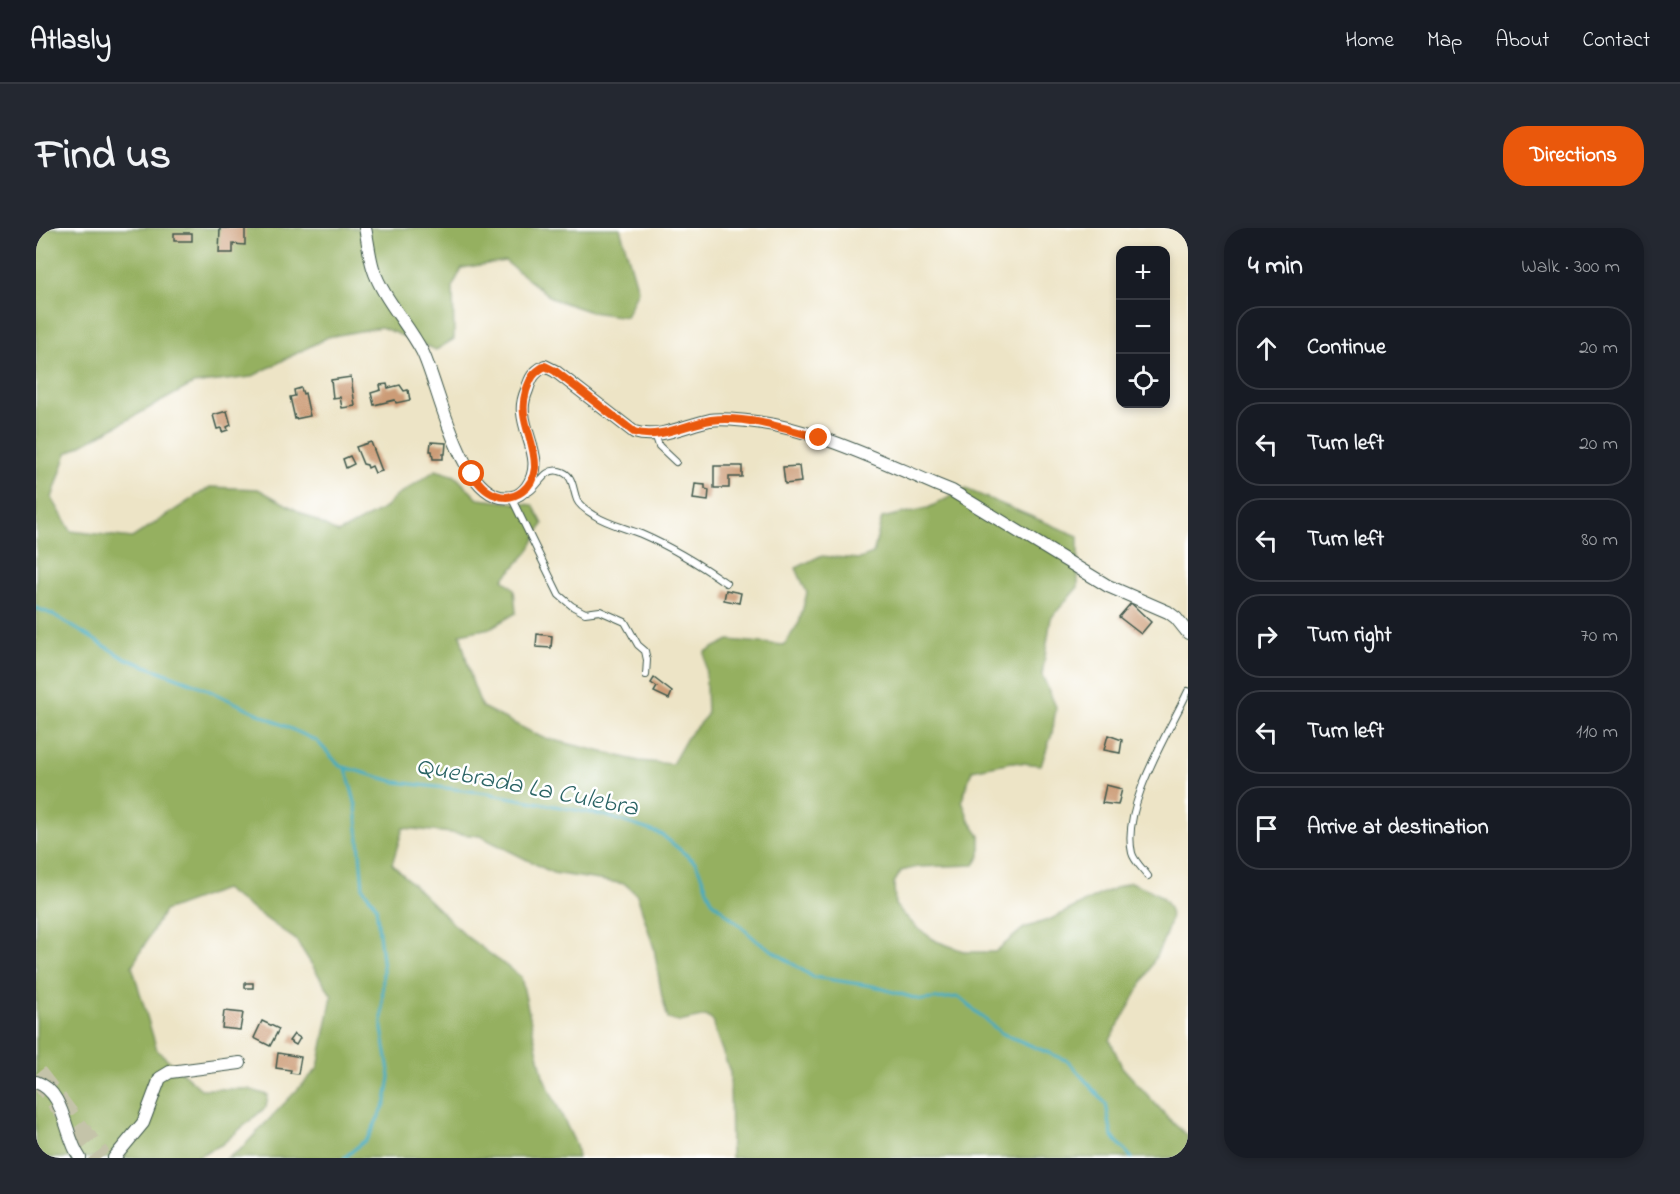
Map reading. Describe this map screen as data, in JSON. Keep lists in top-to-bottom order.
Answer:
{
  "water": ["Quebrada La Culebra"],
  "page": {
    "header": "Atlasly",
    "nav": [
      "Home",
      "Map",
      "About",
      "Contact"
    ],
    "title": "Find us",
    "buttons": "Directions",
    "heading": ["4 min", "Walk · 300 m"],
    "map_buttons": ["+", "−"],
    "list": [
      ["Continue", "20 m"],
      ["Turn left", "20 m"],
      ["Turn left", "80 m"],
      ["Turn right", "70 m"],
      ["Turn left", "110 m"],
      "Arrive at destination"
    ]
  }
}
